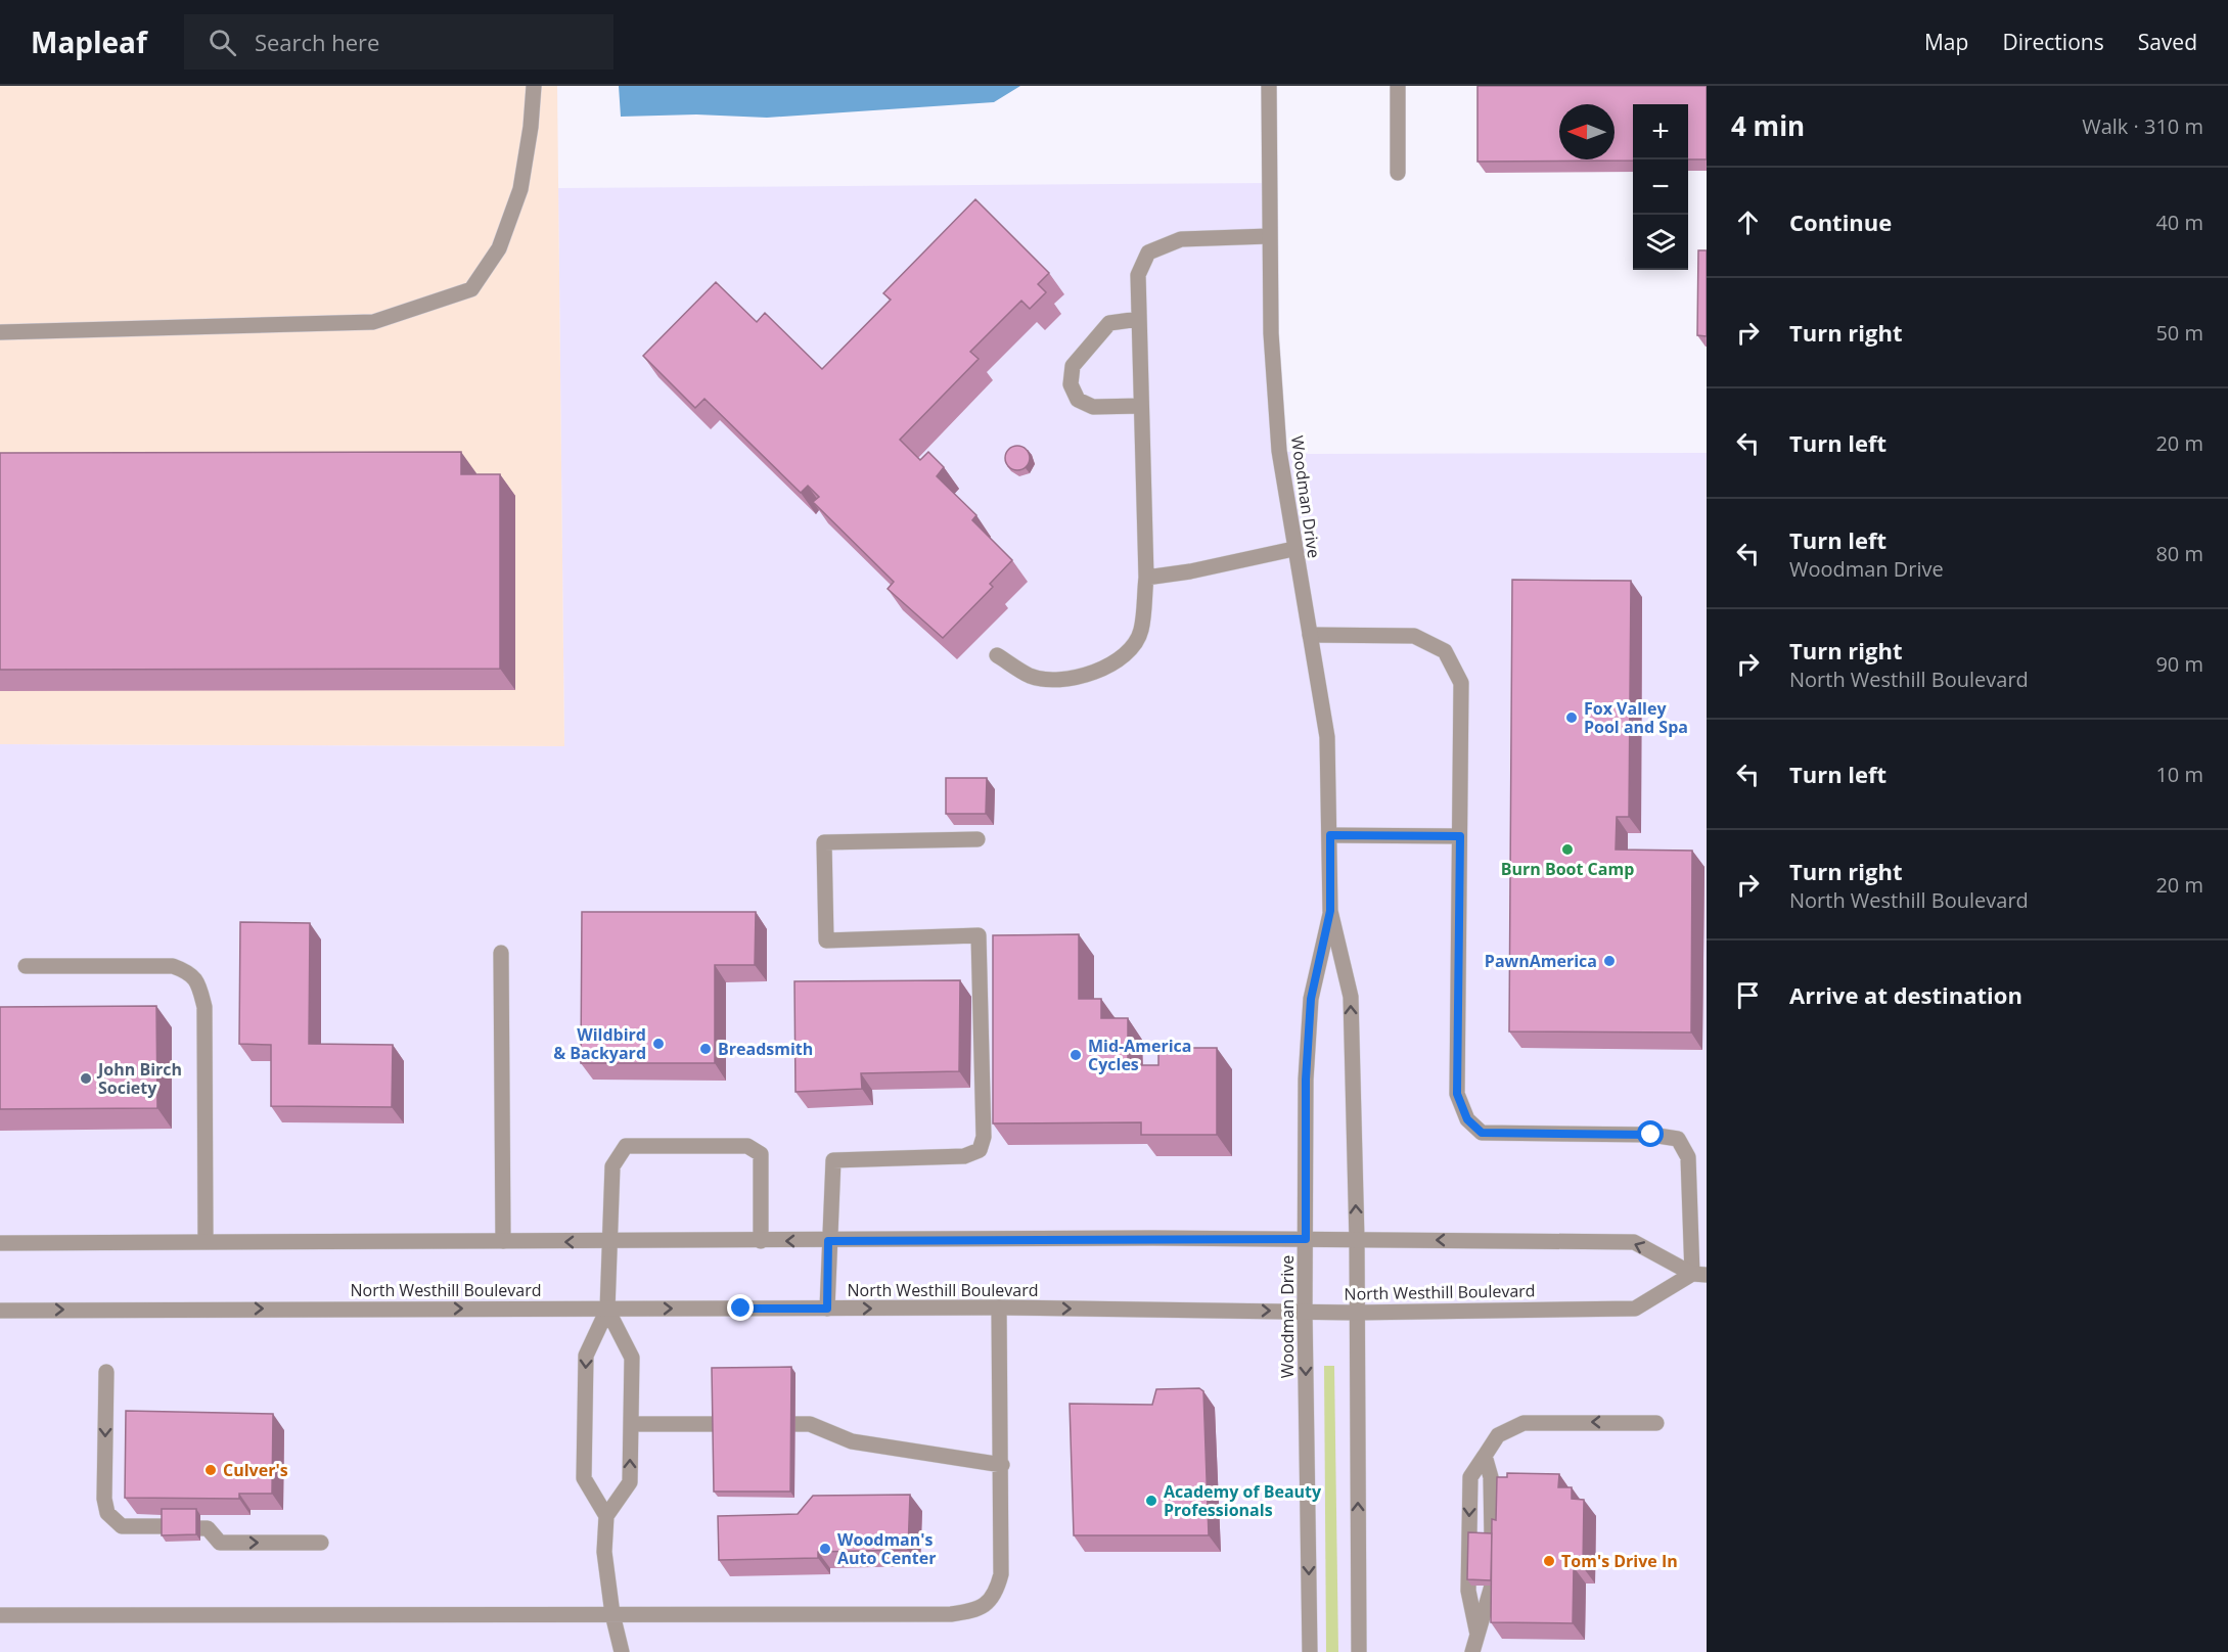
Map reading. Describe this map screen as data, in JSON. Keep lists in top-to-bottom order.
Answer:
{
  "streets": {
    "street": ["Woodman Drive", "North Westhill Boulevard"]
  },
  "crossings": [
    ["Woodman Drive", "North Westhill Boulevard"]
  ],
  "places": [
    "Fox Valley Pool and Spa",
    "Burn Boot Camp",
    "PawnAmerica",
    "Wildbird & Backyard",
    "Breadsmith",
    "Mid-America Cycles",
    "John Birch Society",
    "Culver's",
    "Academy of Beauty Professionals",
    "Woodman's Auto Center",
    "Tom's Drive In"
  ],
  "north": "left",
  "page": {
    "header": "Mapleaf",
    "search": "Search here",
    "nav": ["Map", "Directions", "Saved"],
    "heading": ["4 min", "Walk · 310 m"],
    "map_buttons": ["+", "−"],
    "list": [
      ["Continue", "40 m"],
      ["Turn right", "50 m"],
      ["Turn left", "20 m"],
      ["Turn left", "Woodman Drive", "80 m"],
      ["Turn right", "North Westhill Boulevard", "90 m"],
      ["Turn left", "10 m"],
      ["Turn right", "North Westhill Boulevard", "20 m"],
      "Arrive at destination"
    ]
  }
}
